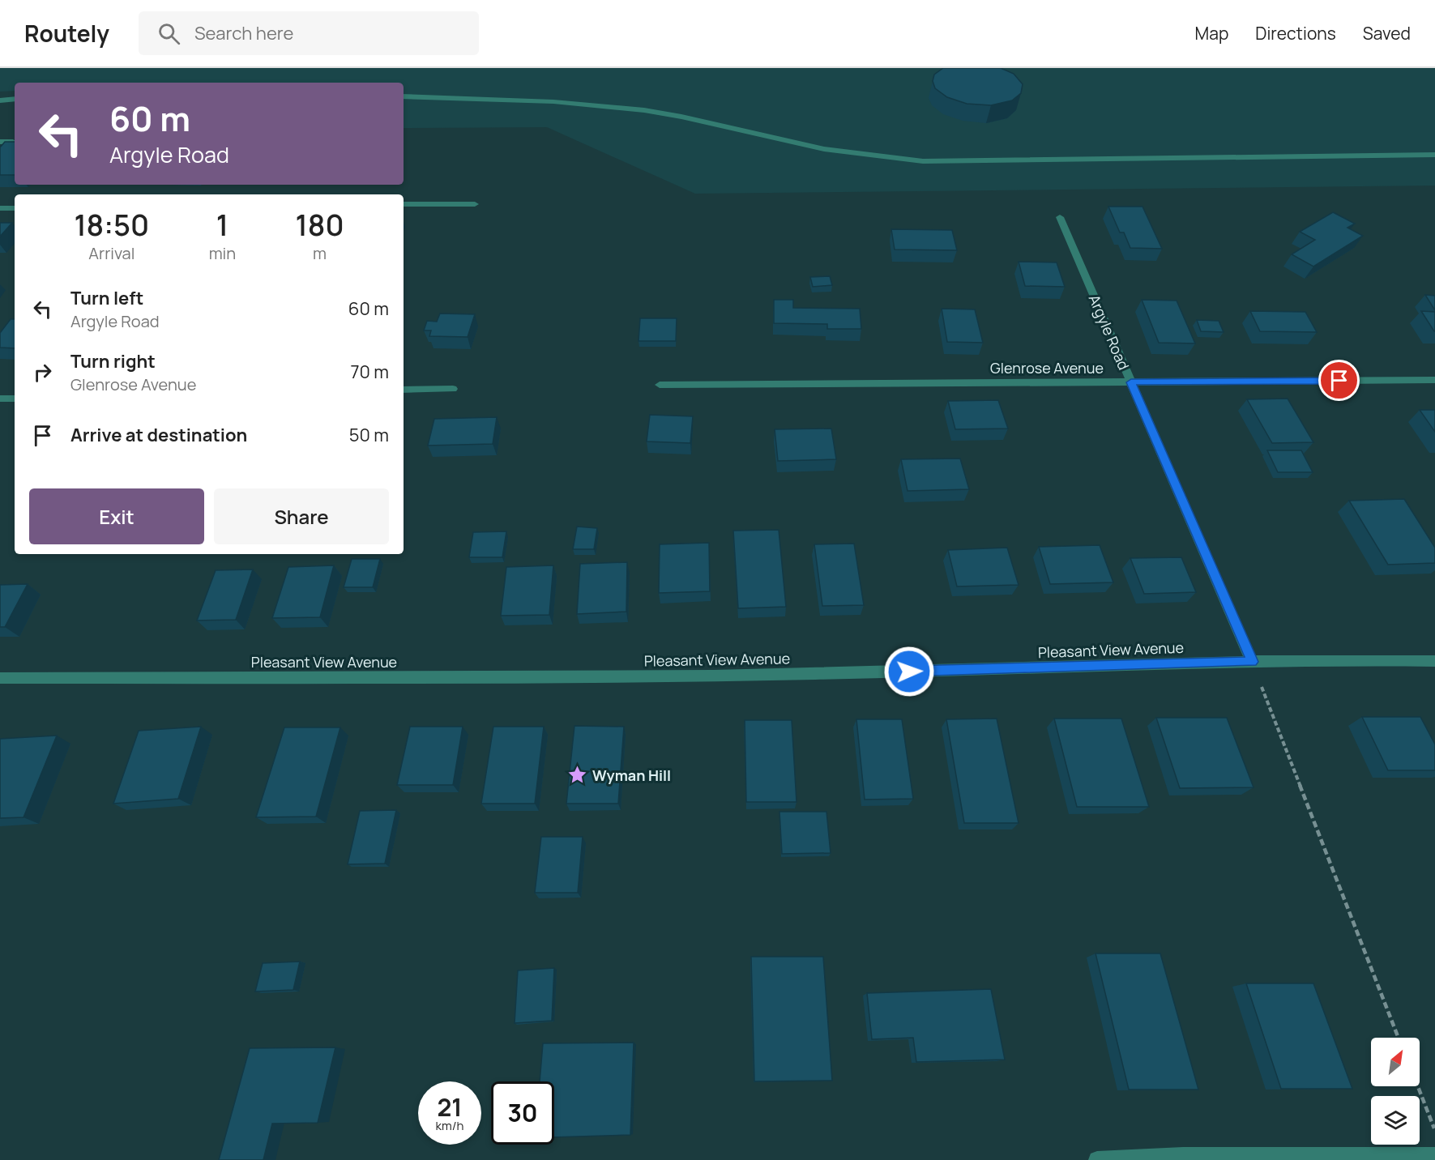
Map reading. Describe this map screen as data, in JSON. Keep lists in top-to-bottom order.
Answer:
{
  "streets": {
    "street": ["Argyle Road", "Glenrose Avenue", "Pleasant View Avenue"]
  },
  "crossings": [
    ["Argyle Road", "Glenrose Avenue"],
    ["Argyle Road", "Pleasant View Avenue"]
  ],
  "places": {
    "place": ["Wyman Hill"]
  },
  "north": "top right",
  "page": {
    "header": "Routely",
    "search": "Search here",
    "nav": ["Map", "Directions", "Saved"],
    "turn": ["60 m", "Argyle Road"],
    "eta": [
      "18:50",
      "Arrival",
      "1",
      "min",
      "180",
      "m"
    ],
    "list": [
      {
        "name": "Turn left",
        "note": "Argyle Road",
        "value": "60 m"
      },
      {
        "name": "Turn right",
        "note": "Glenrose Avenue",
        "value": "70 m"
      },
      {
        "name": "Arrive at destination",
        "value": "50 m"
      }
    ],
    "buttons": ["Exit", "Share"],
    "speed": "21 km/h",
    "limit": "30"
  }
}
